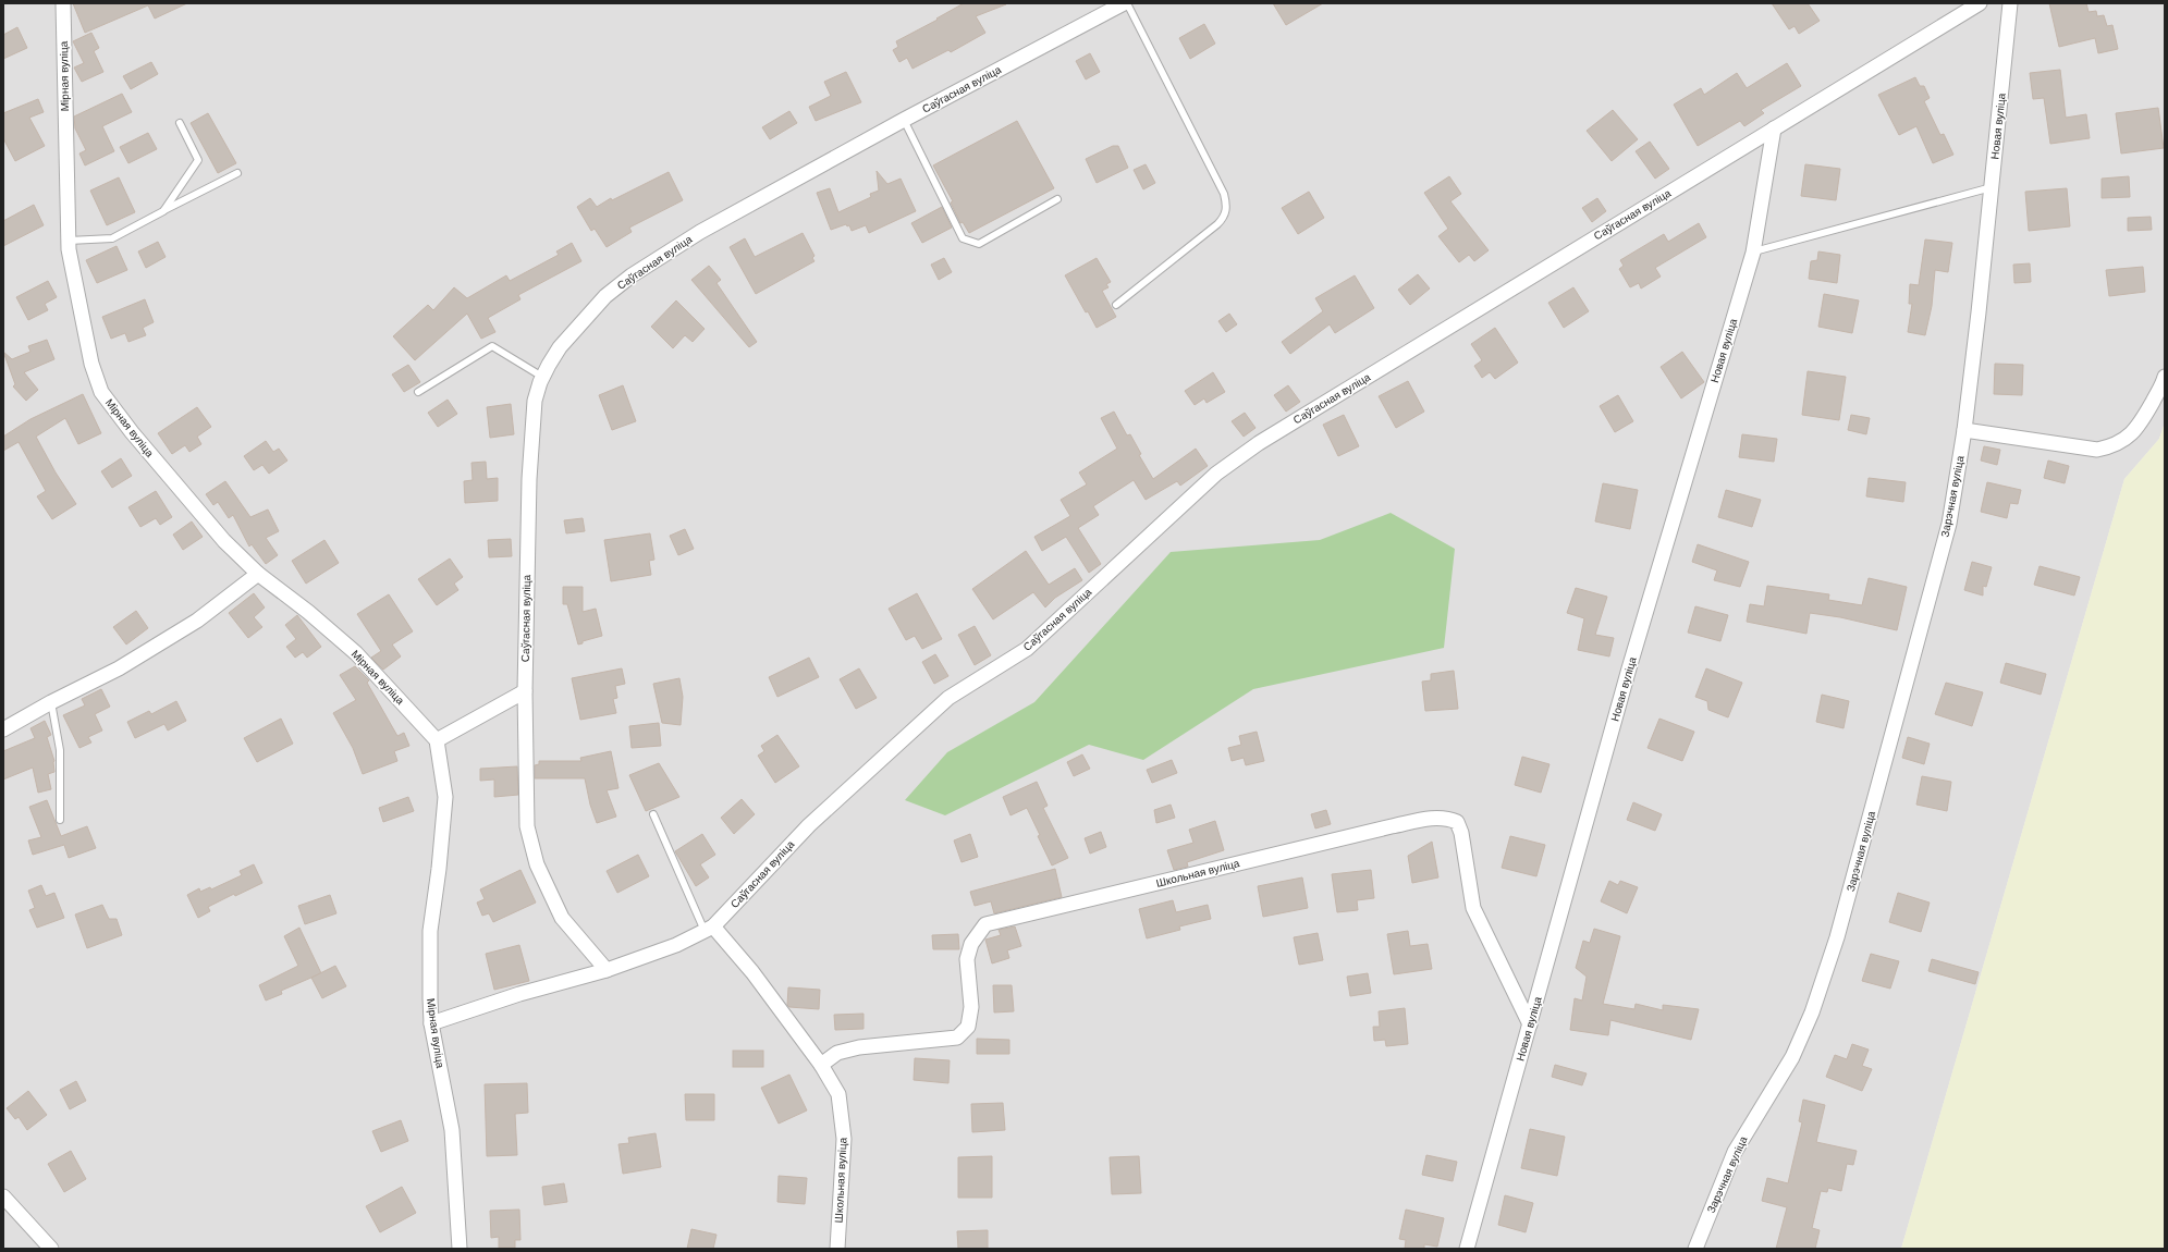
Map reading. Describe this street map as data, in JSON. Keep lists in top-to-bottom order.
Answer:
{
  "streets": {
    "street": [
      "Мірная вуліца",
      "Саўгасная вуліца",
      "Новая вуліца",
      "Зарэчная вуліца",
      "Школьная вуліца"
    ]
  },
  "crossings": [
    ["Саўгасная вуліца", "Новая вуліца"],
    ["Саўгасная вуліца", "Школьная вуліца"],
    ["Новая вуліца", "Зарэчная вуліца"],
    ["Новая вуліца", "Школьная вуліца"]
  ]
}
